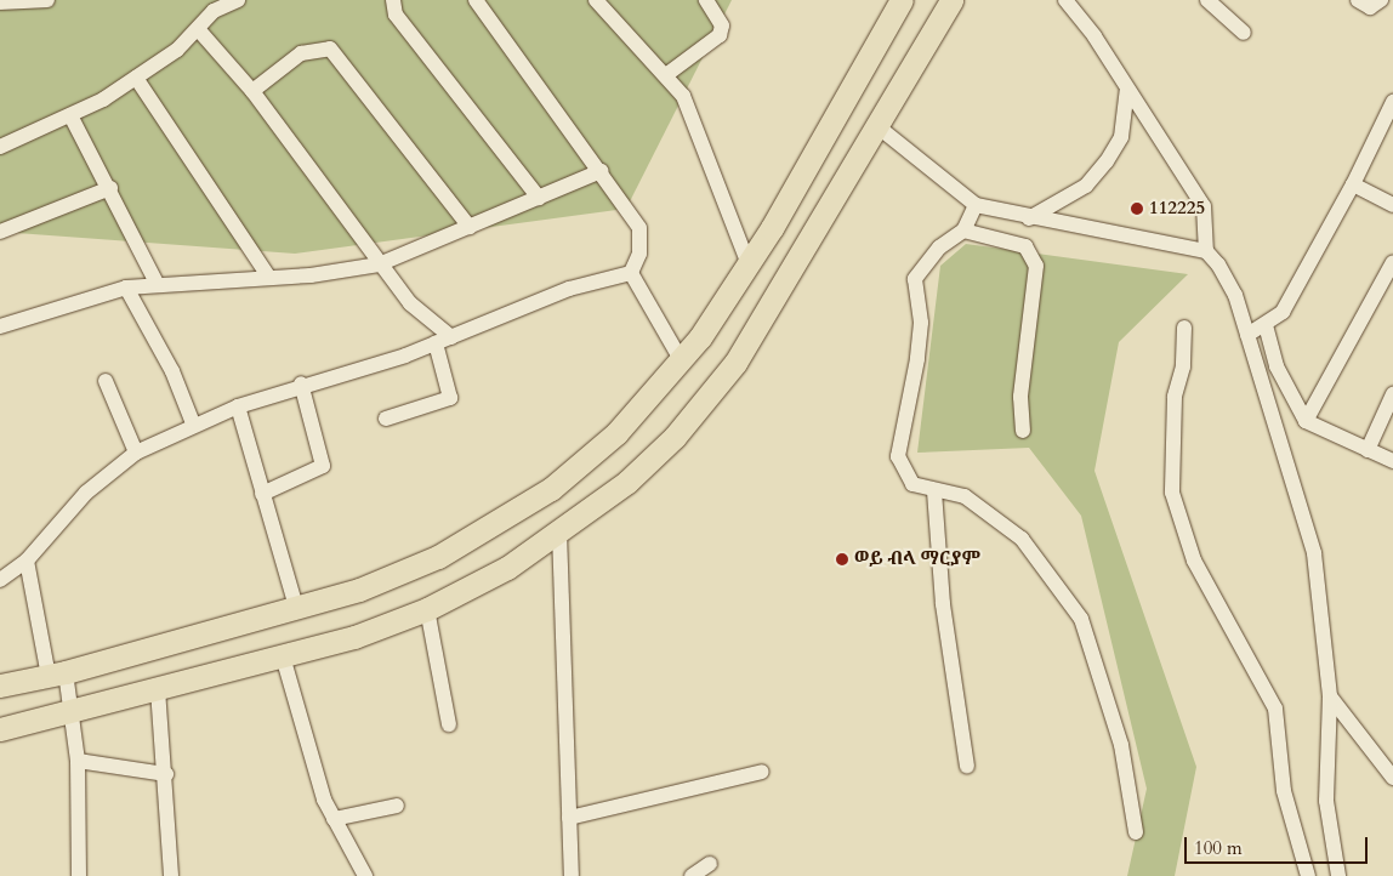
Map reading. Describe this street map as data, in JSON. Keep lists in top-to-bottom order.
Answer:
{
  "places": ["112225", "ወይ ብላ ማርያም"],
  "scale_bar": "100 m"
}
